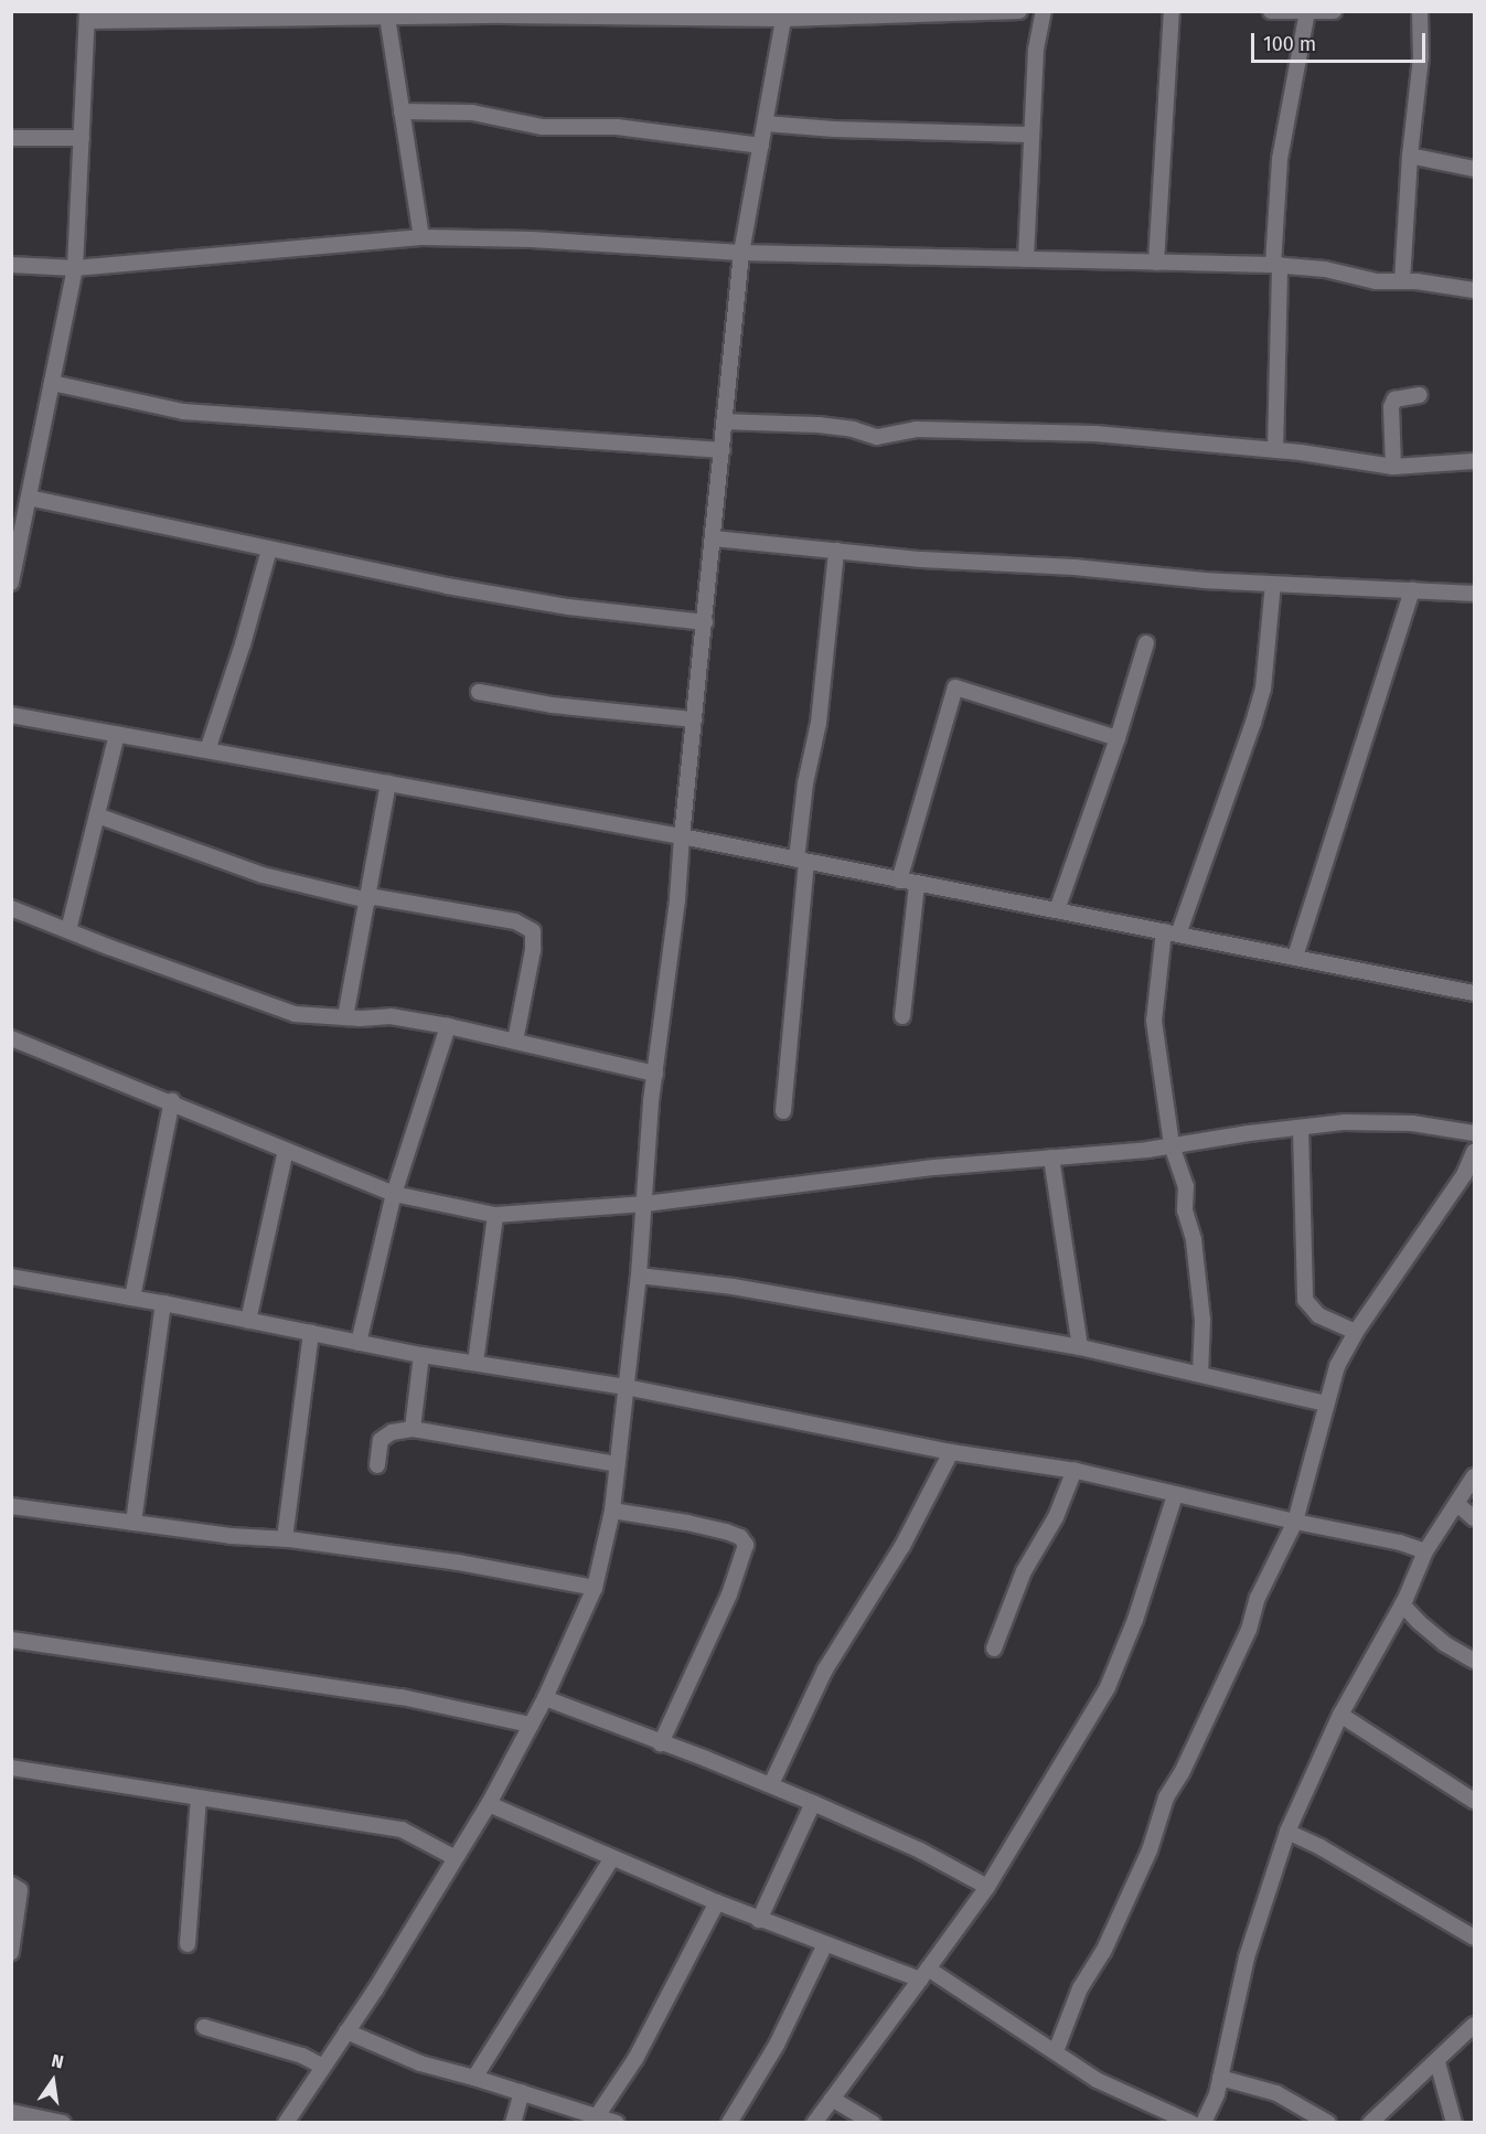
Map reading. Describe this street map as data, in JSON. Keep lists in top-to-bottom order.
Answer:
{
  "scale_bar": "100 m",
  "north": "top"
}
